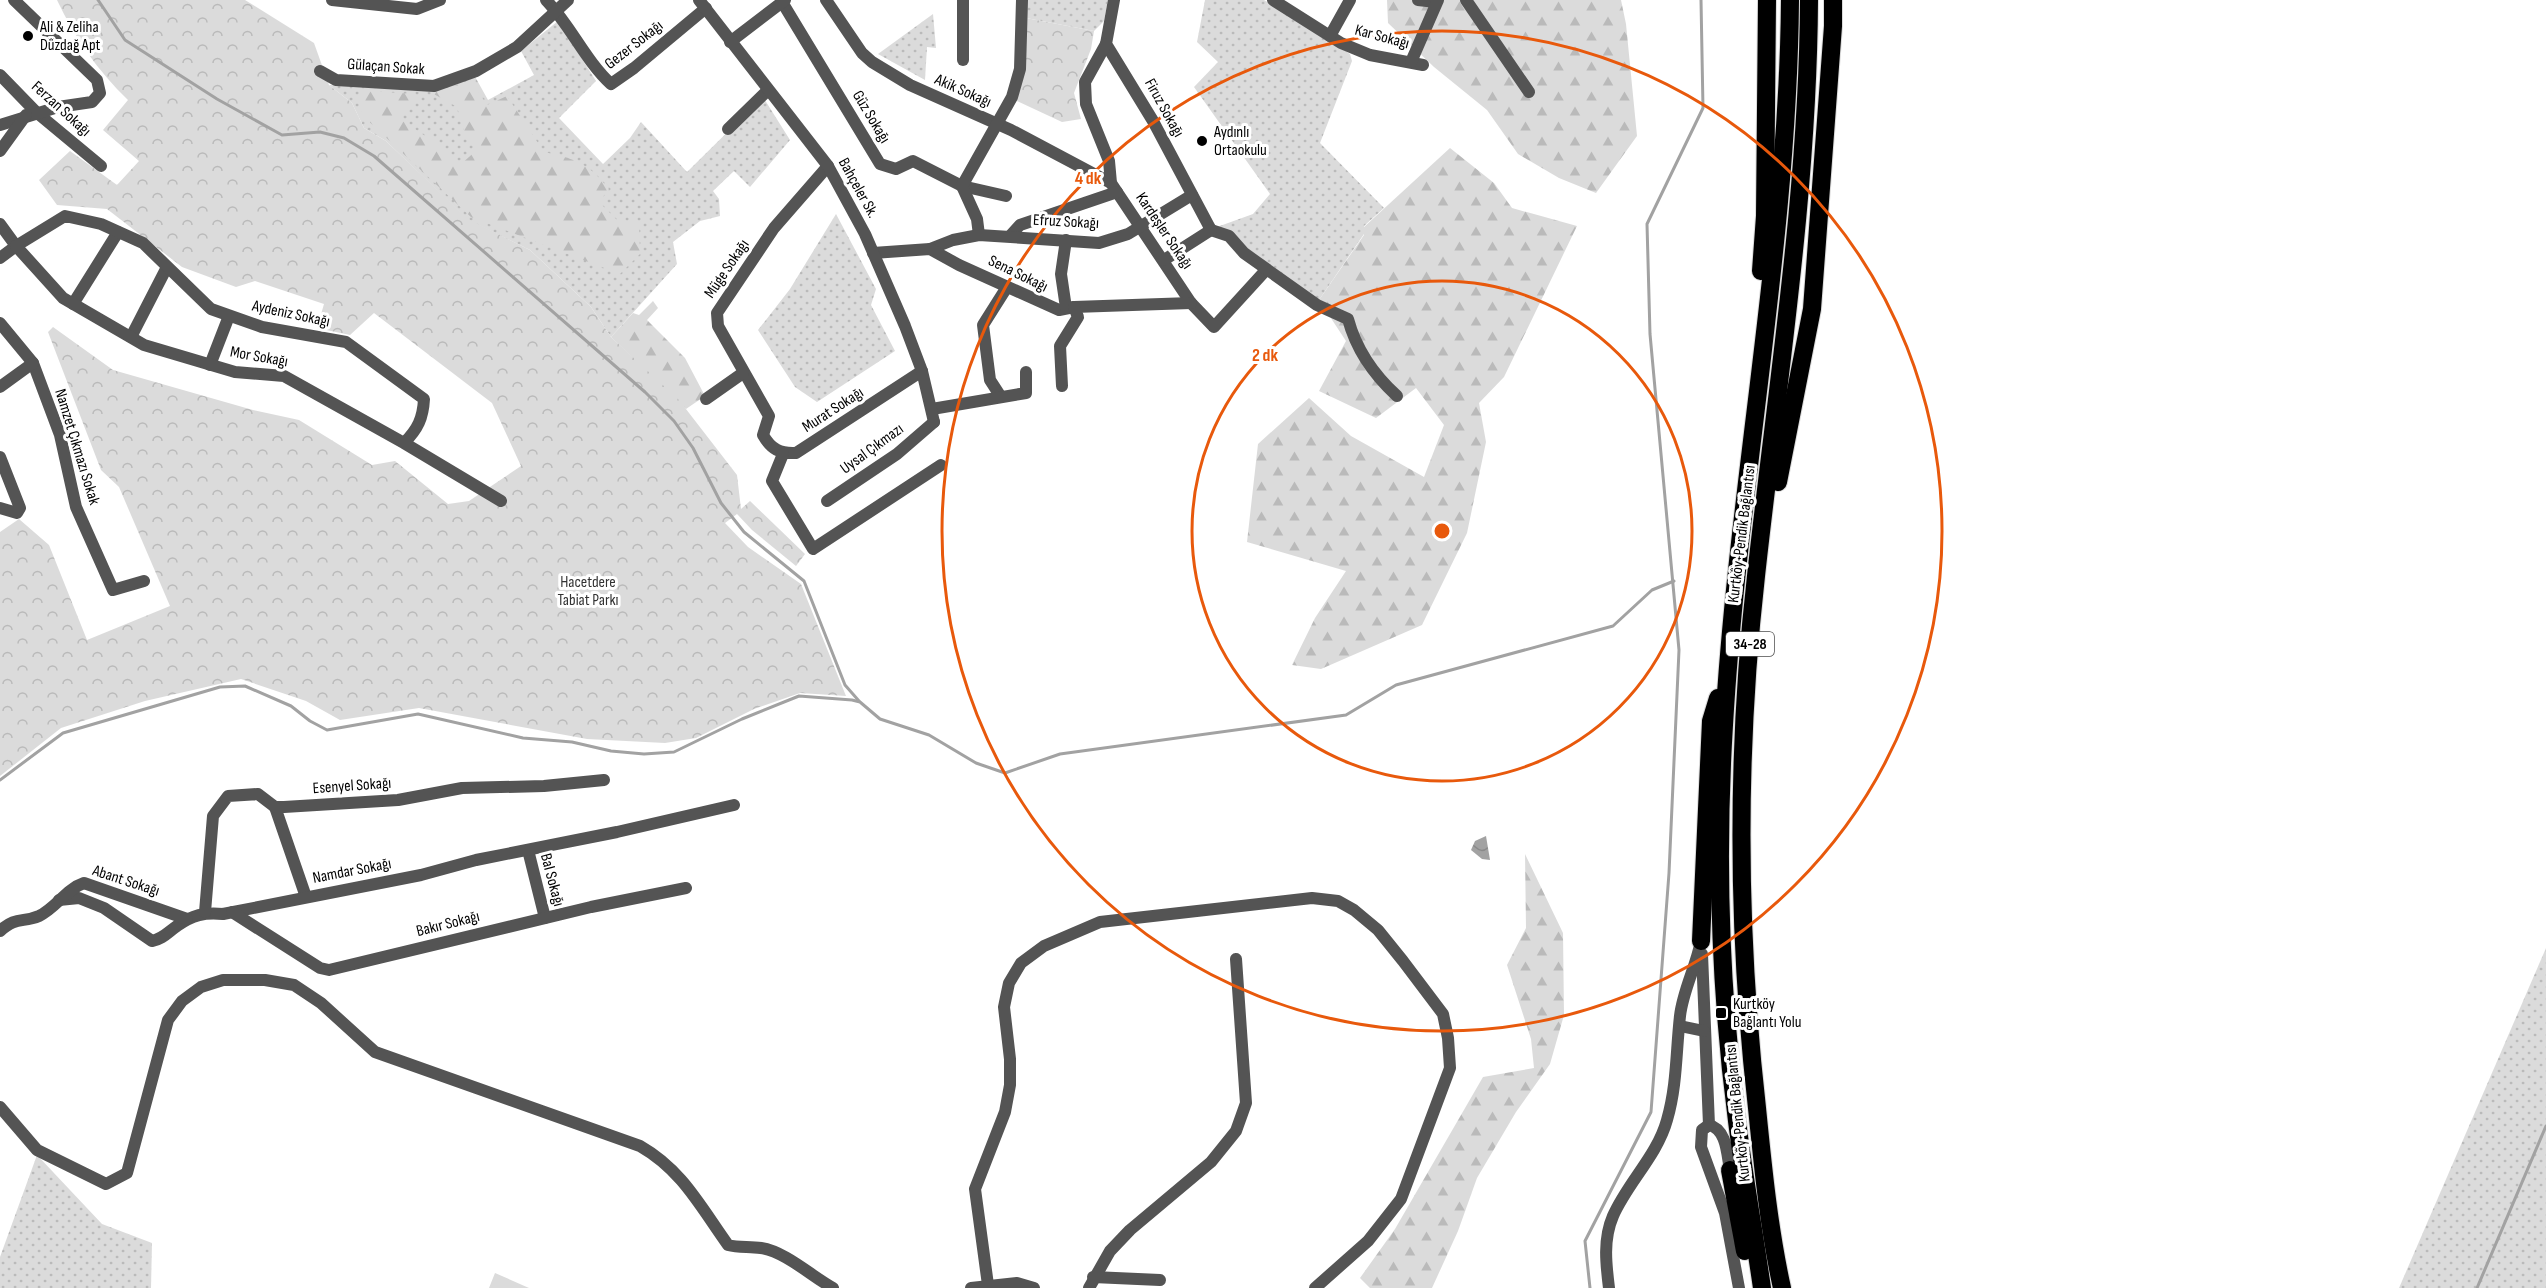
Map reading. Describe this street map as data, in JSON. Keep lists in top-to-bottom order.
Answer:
{
  "streets": {
    "highway": ["Kurtköy-Pendik Bağlantısı", "34-28"],
    "street": [
      "Kar Sokağı",
      "Gezer Sokağı",
      "Gülaçan Sokak",
      "Akik Sokağı",
      "Firuz Sokağı",
      "Ferzan Sokağı",
      "Güz Sokağı",
      "Bahçeler Sk.",
      "Efruz Sokağı",
      "Kardeşler Sokağı",
      "Müge Sokağı",
      "Sena Sokağı",
      "Aydeniz Sokağı",
      "Mor Sokağı",
      "Murat Sokağı",
      "Namzet Çıkmazı Sokak",
      "Uysal Çıkmazı",
      "Esenyel Sokağı",
      "Namdar Sokağı",
      "Bal Sokağı",
      "Abant Sokağı",
      "Bakır Sokağı"
    ]
  },
  "crossings": [
    ["Gezer Sokağı", "Gülaçan Sokak"],
    ["Gezer Sokağı", "Bahçeler Sk."],
    ["Akik Sokağı", "Kardeşler Sokağı"],
    ["Firuz Sokağı", "Efruz Sokağı"],
    ["Firuz Sokağı", "Kardeşler Sokağı"],
    ["Bahçeler Sk.", "Müge Sokağı"],
    ["Bahçeler Sk.", "Murat Sokağı"],
    ["Bahçeler Sk.", "Uysal Çıkmazı"],
    ["Efruz Sokağı", "Kardeşler Sokağı"],
    ["Efruz Sokağı", "Sena Sokağı"],
    ["Kardeşler Sokağı", "Sena Sokağı"],
    ["Müge Sokağı", "Murat Sokağı"],
    ["Aydeniz Sokağı", "Mor Sokağı"],
    ["Esenyel Sokağı", "Namdar Sokağı"],
    ["Namdar Sokağı", "Bal Sokağı"],
    ["Namdar Sokağı", "Abant Sokağı"],
    ["Namdar Sokağı", "Bakır Sokağı"],
    ["Bal Sokağı", "Bakır Sokağı"]
  ],
  "parks": ["Hacetdere Tabiat Parkı"],
  "places": {
    "other": ["Ali & Zeliha Düzdağ Apt", "Aydınlı Ortaokulu"],
    "transit": ["Kurtköy Bağlantı Yolu"]
  },
  "rings": ["4 dk", "2 dk"]
}
